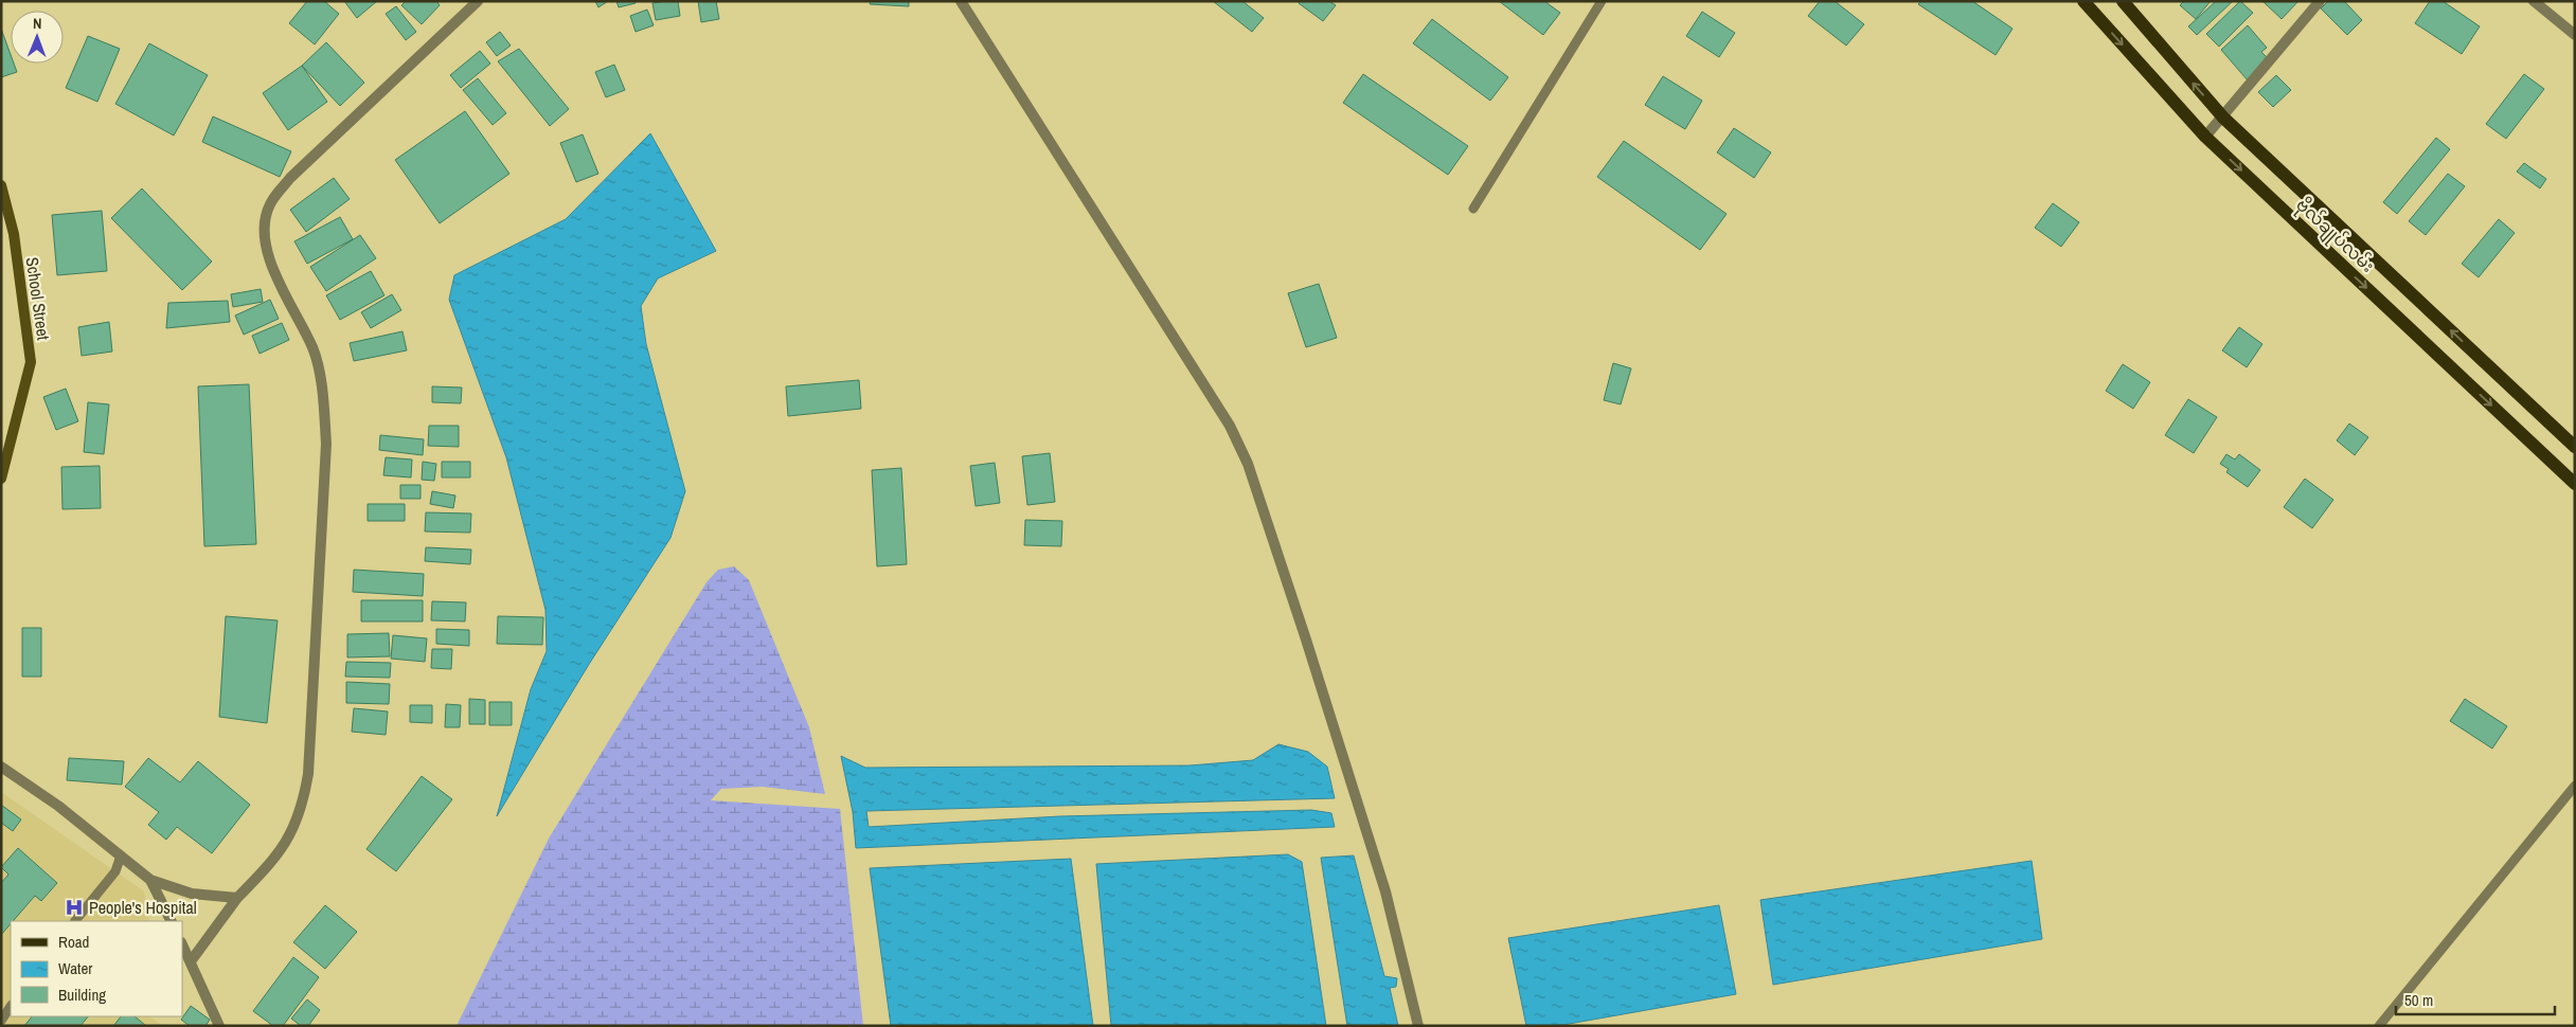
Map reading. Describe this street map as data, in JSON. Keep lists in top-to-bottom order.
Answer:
{
  "streets": {
    "main road": ["ဗိုလ်ချုပ်လမ်း"],
    "street": ["School Street"]
  },
  "places": {
    "hospital": ["People's Hospital"]
  },
  "legend": ["Road", "Water", "Building"],
  "scale_bar": "50 m",
  "north": "top"
}
